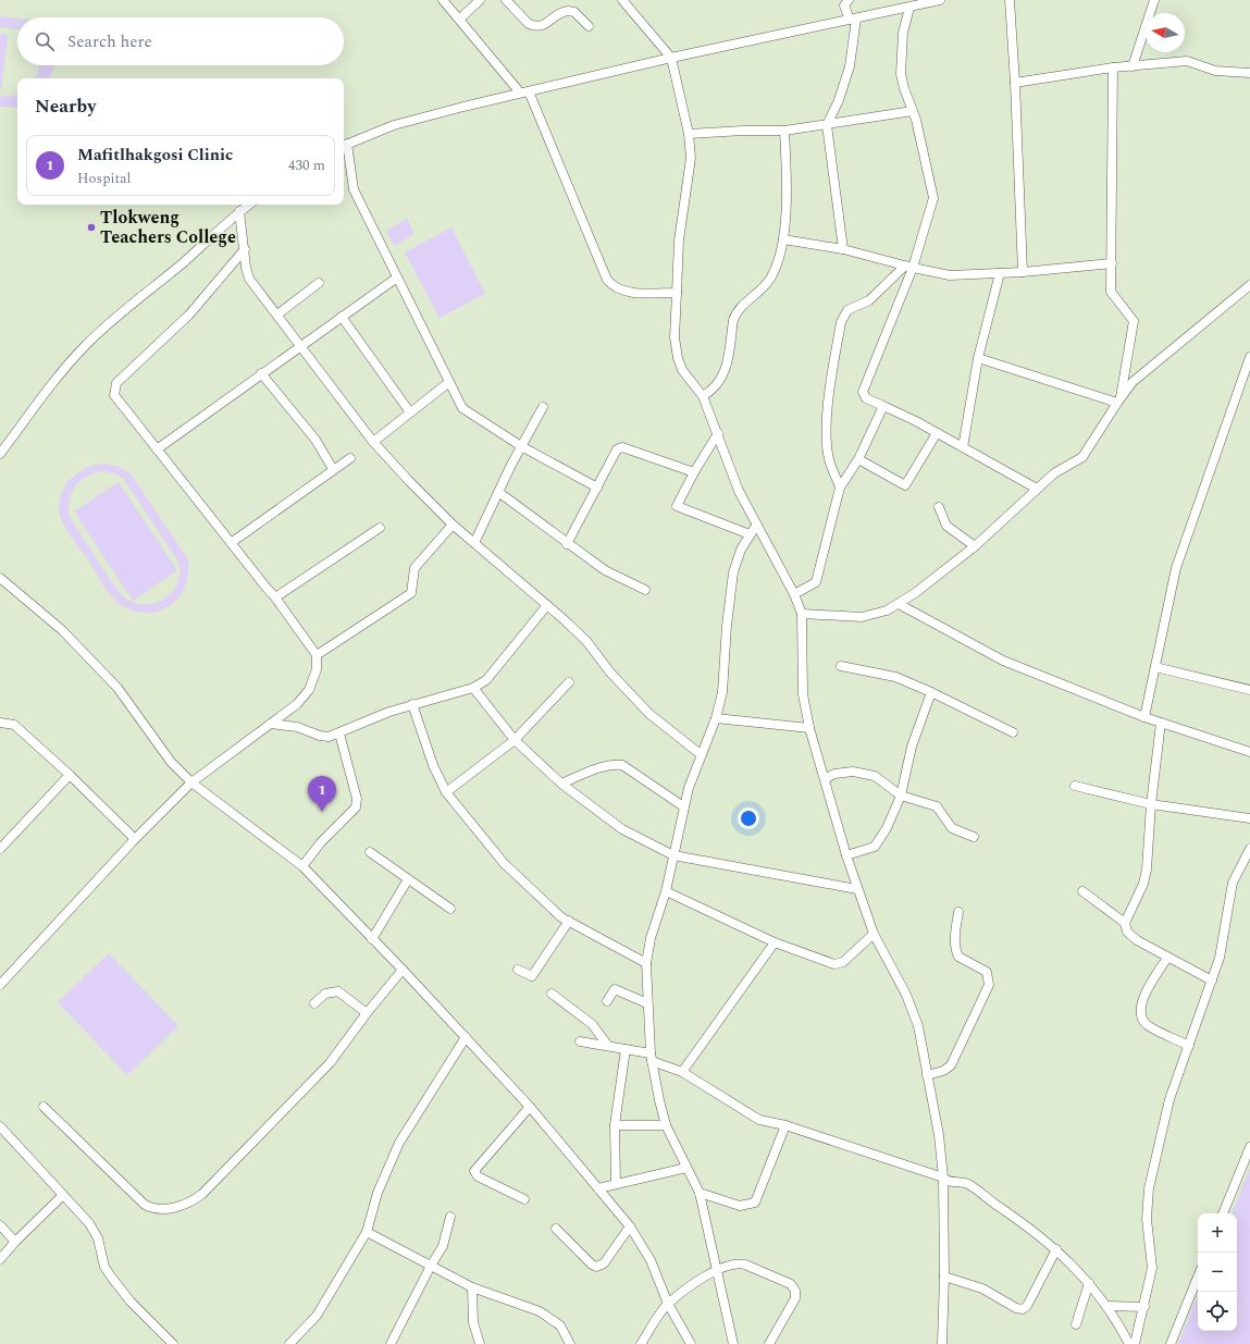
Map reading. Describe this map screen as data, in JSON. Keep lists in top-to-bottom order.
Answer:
{
  "places": ["Tlokweng Teachers College"],
  "north": "left",
  "page": {
    "search": "Search here",
    "heading": "Nearby",
    "list": [
      {
        "mark": "1",
        "name": "Mafitlhakgosi Clinic",
        "note": "Hospital",
        "value": "430 m"
      }
    ],
    "pins": "1",
    "map_buttons": ["+", "−"]
  }
}
